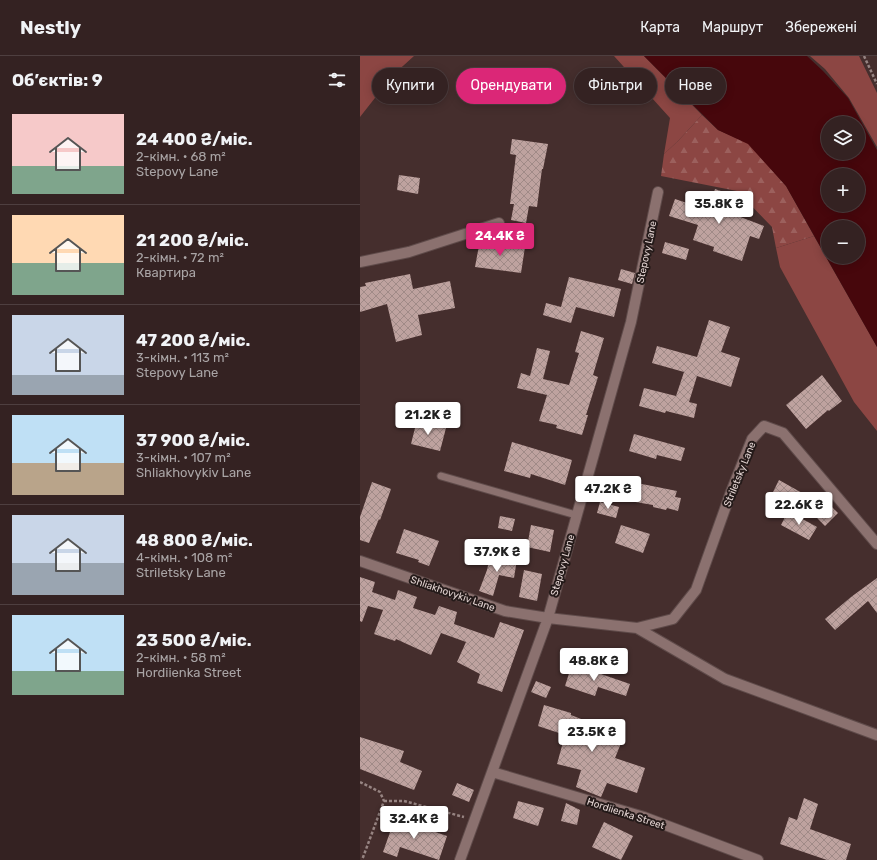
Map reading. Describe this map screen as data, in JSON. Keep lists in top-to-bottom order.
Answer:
{
  "streets": {
    "street": [
      "Stepovy Lane",
      "Striletsky Lane",
      "Shliakhovykiv Lane",
      "Hordiienka Street"
    ]
  },
  "crossings": [
    ["Stepovy Lane", "Striletsky Lane"],
    ["Stepovy Lane", "Shliakhovykiv Lane"],
    ["Stepovy Lane", "Hordiienka Street"],
    ["Striletsky Lane", "Shliakhovykiv Lane"]
  ],
  "page": {
    "header": "Nestly",
    "nav": ["Карта", "Маршрут", "Збережені"],
    "heading": "Об’єктів: 9",
    "chip": [
      "Купити",
      "Орендувати",
      "Фільтри",
      "Нове"
    ],
    "list": [
      {
        "name": "24 400 ₴/міс.",
        "note": "2-кімн. · 68 m² · Stepovy Lane"
      },
      {
        "name": "21 200 ₴/міс.",
        "note": "2-кімн. · 72 m² · Квартира"
      },
      {
        "name": "47 200 ₴/міс.",
        "note": "3-кімн. · 113 m² · Stepovy Lane"
      },
      {
        "name": "37 900 ₴/міс.",
        "note": "3-кімн. · 107 m² · Shliakhovykiv Lane"
      },
      {
        "name": "48 800 ₴/міс.",
        "note": "4-кімн. · 108 m² · Striletsky Lane"
      },
      {
        "name": "23 500 ₴/міс.",
        "note": "2-кімн. · 58 m² · Hordiienka Street"
      }
    ],
    "map_buttons": ["+", "−"],
    "price": [
      "35.8K ₴",
      "24.4K ₴",
      "21.2K ₴",
      "47.2K ₴",
      "22.6K ₴",
      "37.9K ₴",
      "48.8K ₴",
      "23.5K ₴",
      "32.4K ₴"
    ]
  }
}
